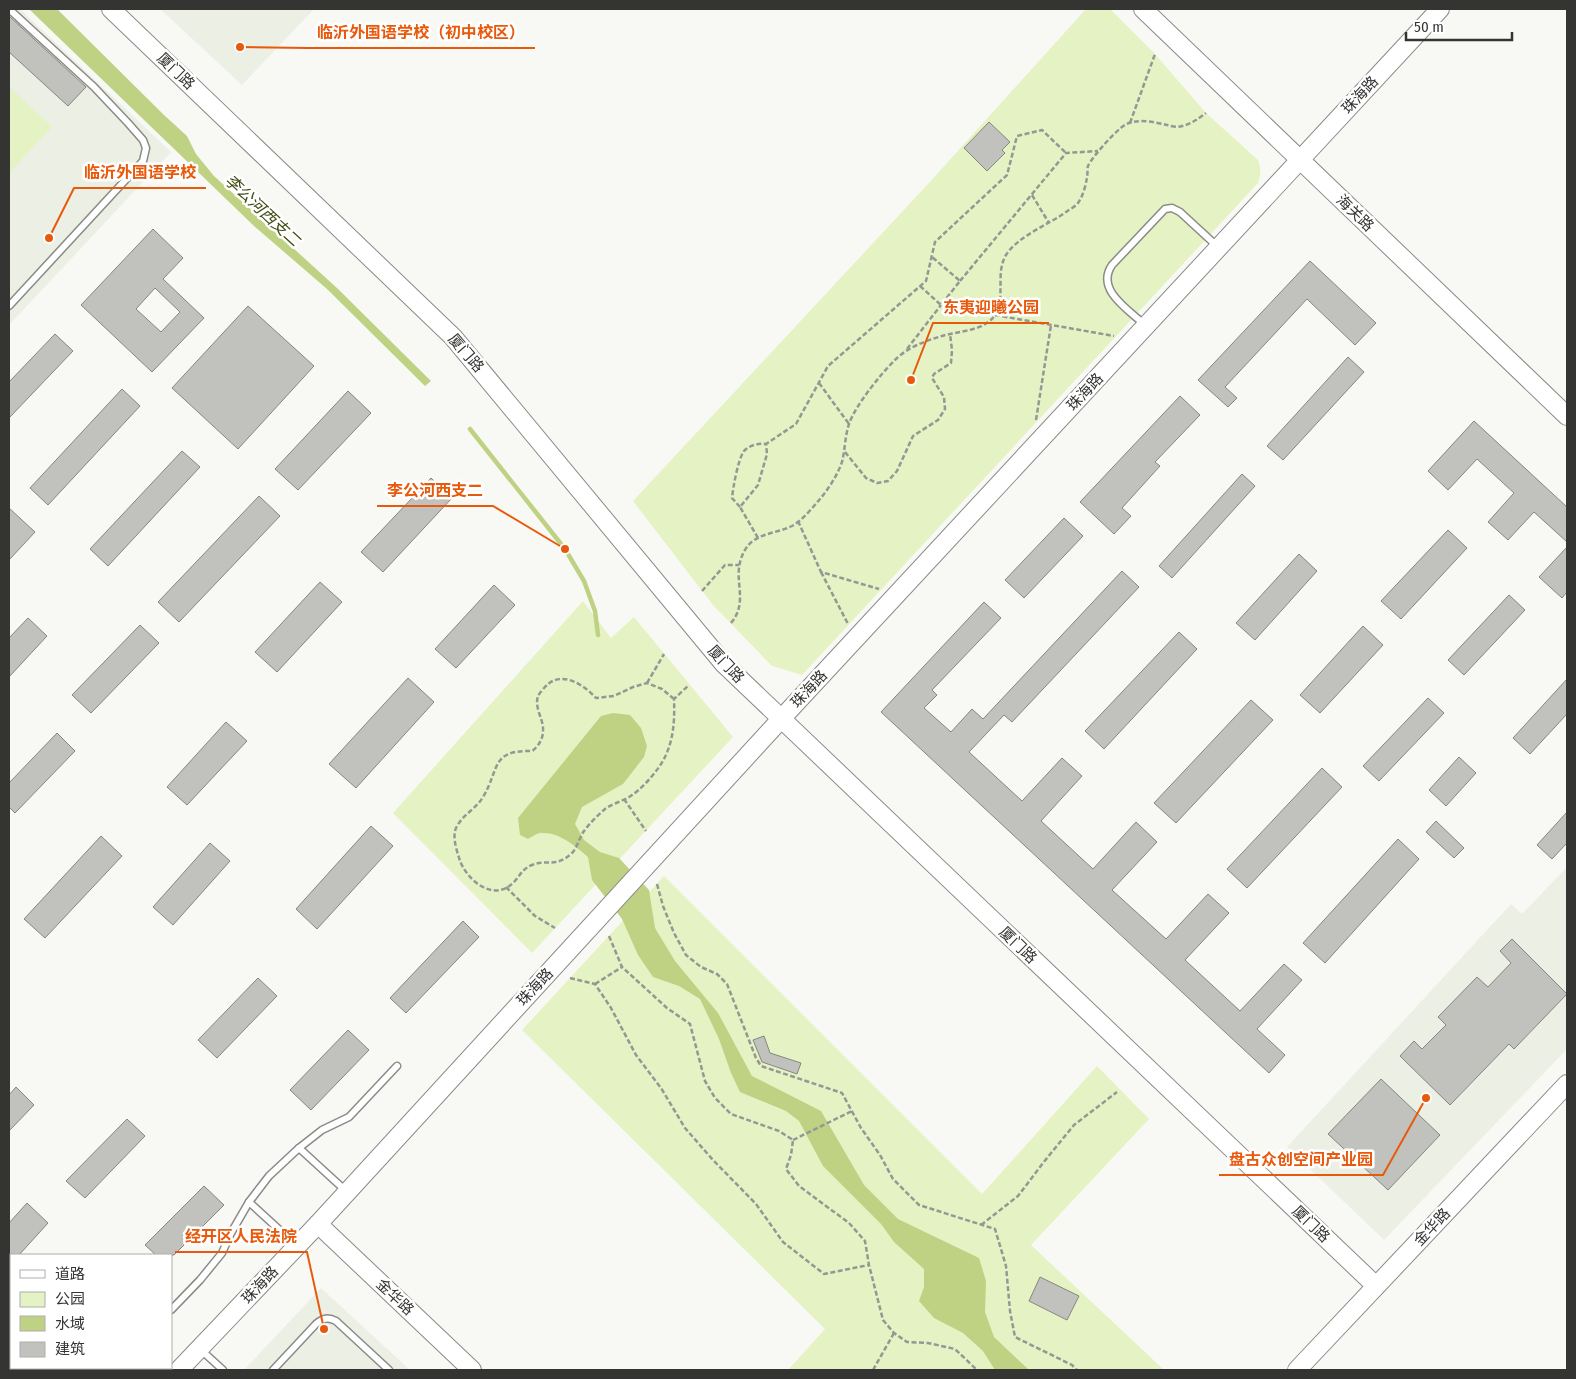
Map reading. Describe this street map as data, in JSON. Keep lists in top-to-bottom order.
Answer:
{
  "streets": {
    "street": [
      "厦门路",
      "珠海路",
      "海关路",
      "金华路"
    ]
  },
  "crossings": [
    ["厦门路", "珠海路"],
    ["厦门路", "金华路"],
    ["珠海路", "海关路"],
    ["珠海路", "金华路"]
  ],
  "water": ["李公河西支二"],
  "places": [
    "临沂外国语学校（初中校区）",
    "临沂外国语学校",
    "东夷迎曦公园",
    "李公河西支二",
    "盘古众创空间产业园",
    "经开区人民法院"
  ],
  "legend": [
    "道路",
    "公园",
    "水域",
    "建筑"
  ],
  "scale_bar": "50 m"
}
